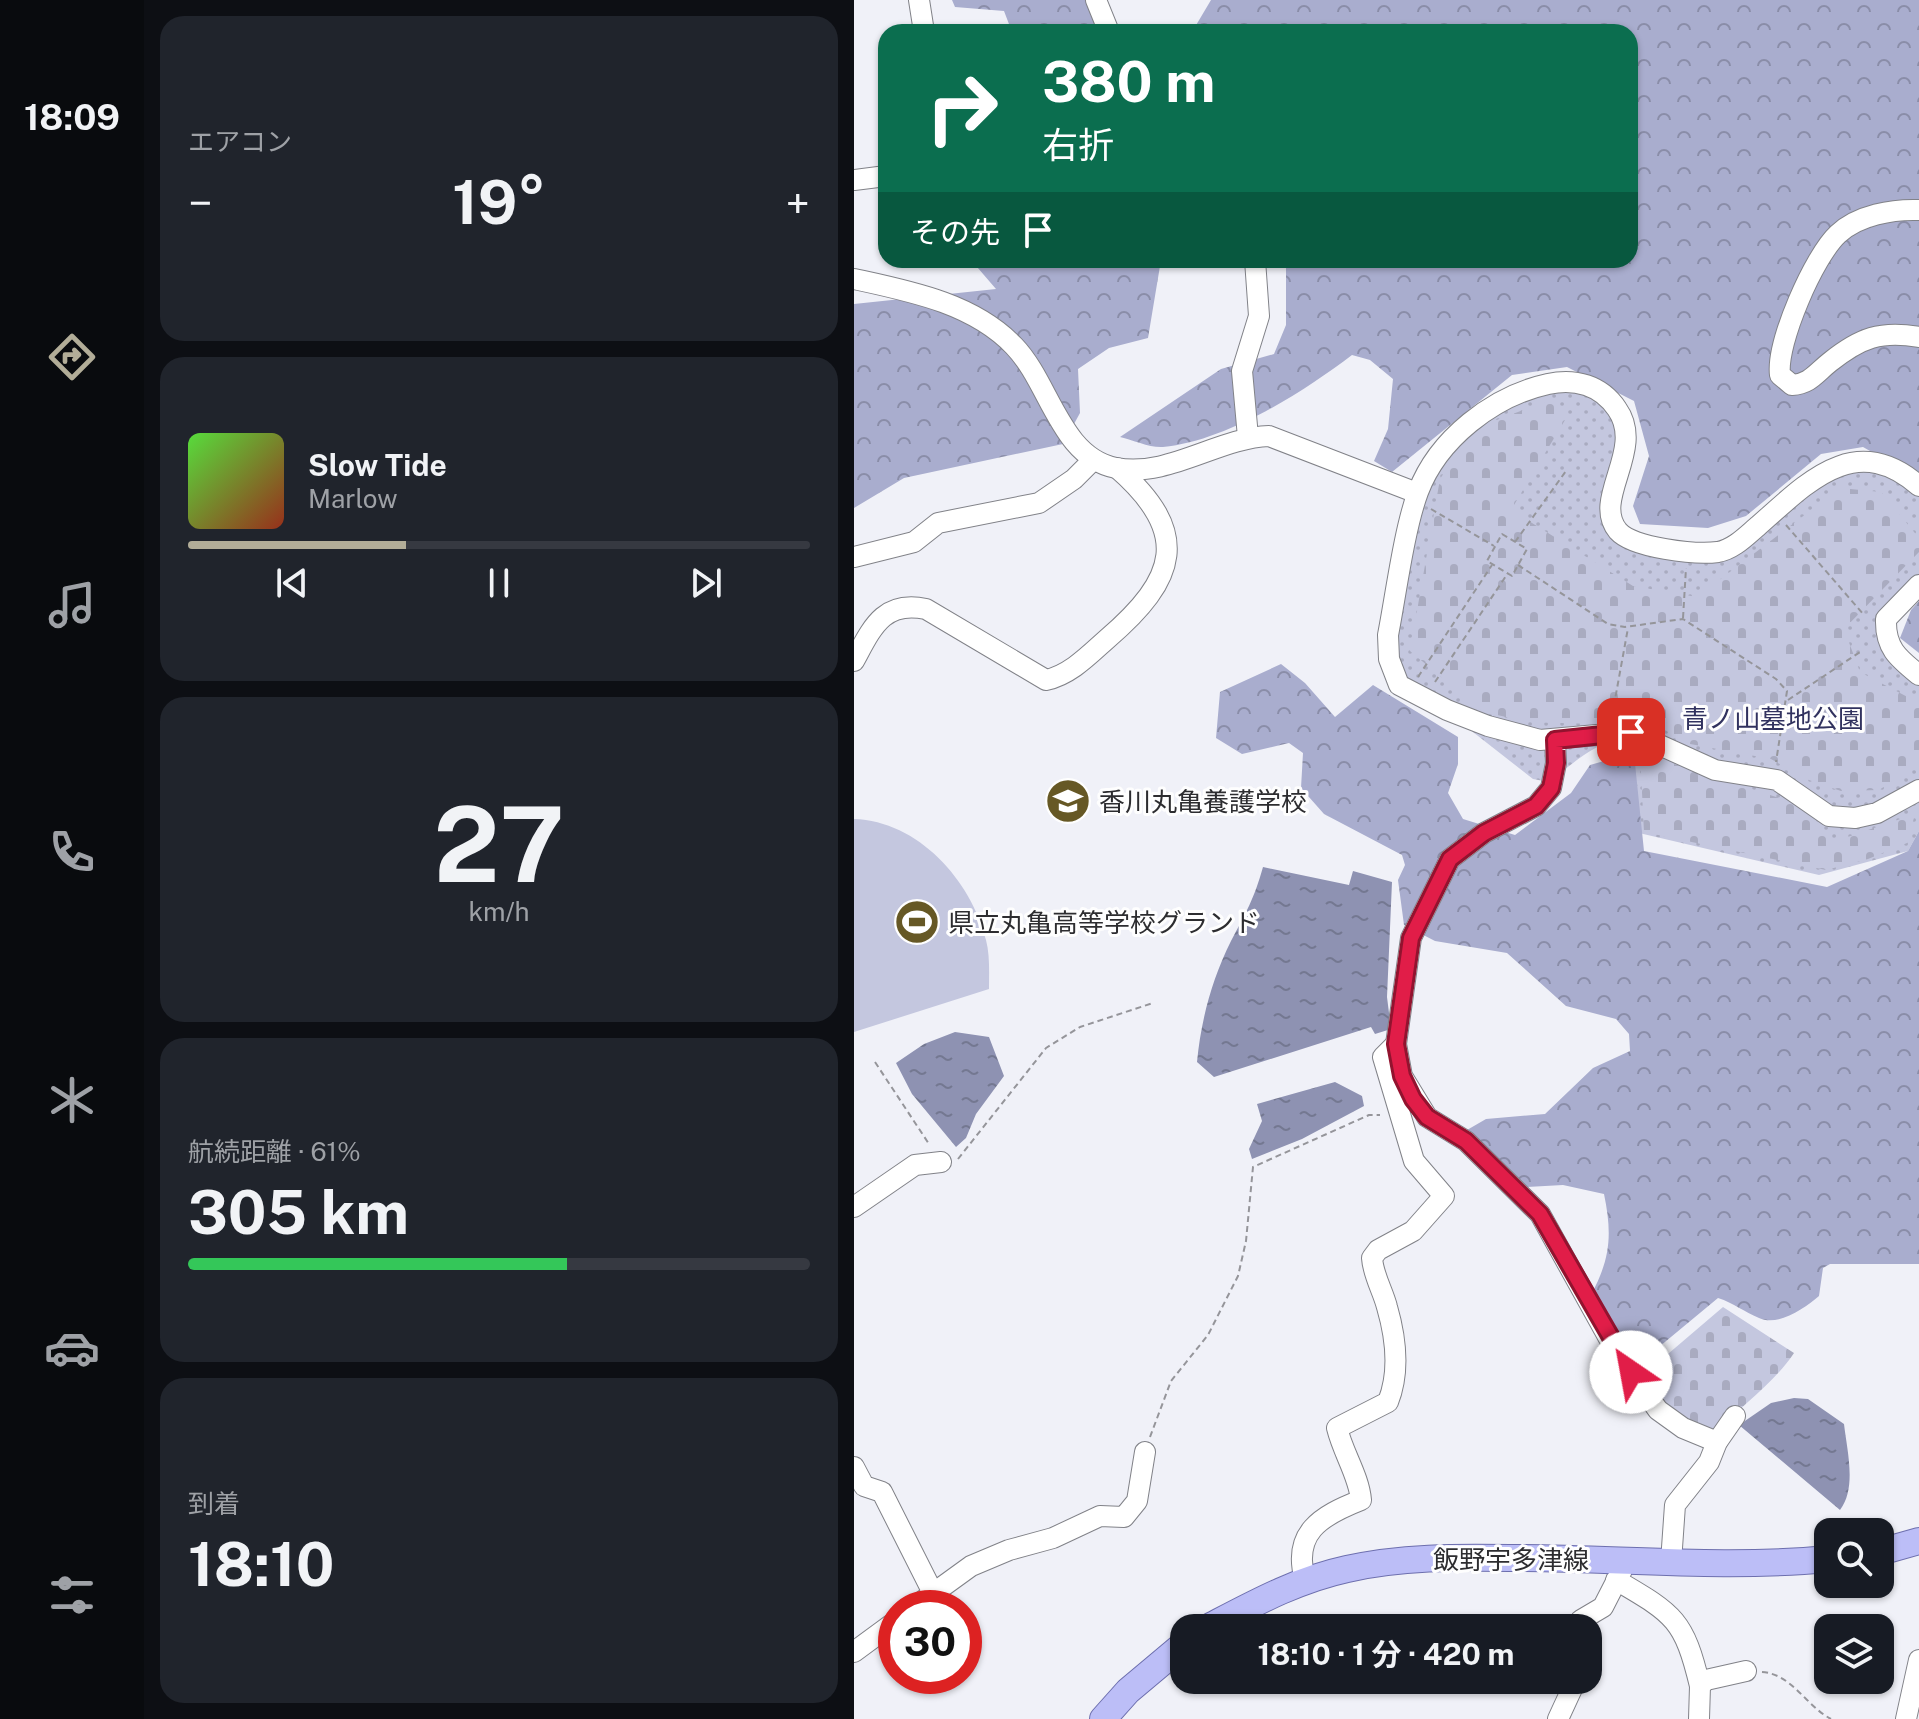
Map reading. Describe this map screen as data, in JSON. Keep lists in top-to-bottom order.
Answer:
{
  "streets": {
    "main road": ["飯野宇多津線"]
  },
  "parks": ["青ノ山墓地公園"],
  "places": {
    "school or university": ["香川丸亀養護学校"],
    "sports": ["県立丸亀高等学校グランド"]
  },
  "page": {
    "tabs": "18:09",
    "tile": [
      "エアコン",
      ["27", "km/h"],
      ["航続距離 · 61%", "305 km"],
      ["到着", "18:10"]
    ],
    "turn": ["380 m", "右折"],
    "heat": ["−", "19°", "+"],
    "then": "その先",
    "song": ["Slow Tide", "Marlow"],
    "limit": "30",
    "trip": "18:10 · 1 分 · 420 m"
  }
}
